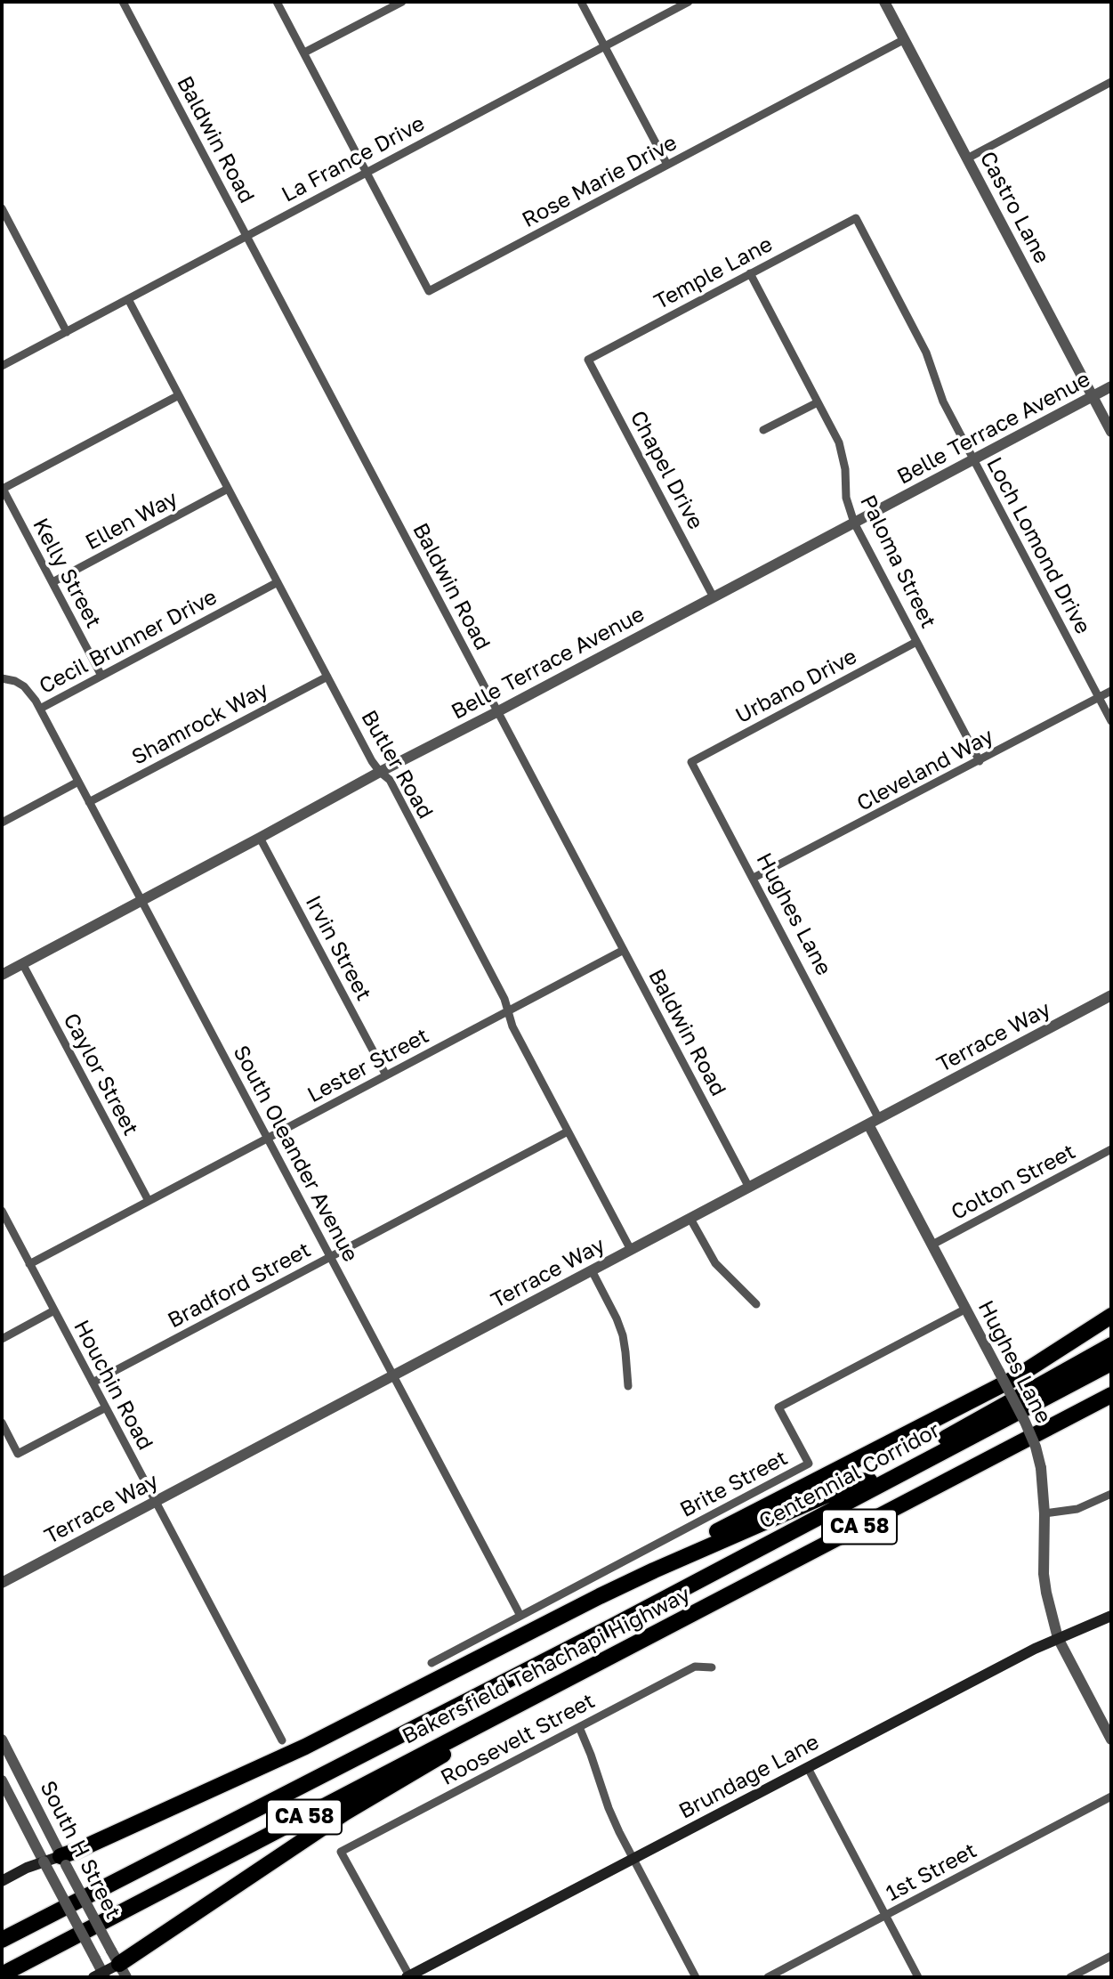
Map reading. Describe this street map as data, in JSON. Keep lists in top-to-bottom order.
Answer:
{
  "streets": {
    "highway": ["Centennial Corridor", "CA 58", "Bakersfield Tehachapi Highway"],
    "main road": ["Brundage Lane"],
    "street": [
      "Baldwin Road",
      "La France Drive",
      "Rose Marie Drive",
      "Castro Lane",
      "Temple Lane",
      "Belle Terrace Avenue",
      "Chapel Drive",
      "Ellen Way",
      "Loch Lomond Drive",
      "Paloma Street",
      "Kelly Street",
      "Cecil Brunner Drive",
      "Urbano Drive",
      "Shamrock Way",
      "Butler Road",
      "Cleveland Way",
      "Hughes Lane",
      "Irvin Street",
      "Terrace Way",
      "Lester Street",
      "Caylor Street",
      "South Oleander Avenue",
      "Colton Street",
      "Bradford Street",
      "Houchin Road",
      "Brite Street",
      "Roosevelt Street",
      "South H Street",
      "1st Street"
    ]
  },
  "crossings": [
    ["Baldwin Road", "La France Drive"],
    ["Baldwin Road", "Belle Terrace Avenue"],
    ["Baldwin Road", "Terrace Way"],
    ["Baldwin Road", "Lester Street"],
    ["La France Drive", "Rose Marie Drive"],
    ["La France Drive", "Butler Road"],
    ["Rose Marie Drive", "Castro Lane"],
    ["Castro Lane", "Belle Terrace Avenue"],
    ["Temple Lane", "Chapel Drive"],
    ["Temple Lane", "Loch Lomond Drive"],
    ["Temple Lane", "Paloma Street"],
    ["Belle Terrace Avenue", "Chapel Drive"],
    ["Belle Terrace Avenue", "Loch Lomond Drive"],
    ["Belle Terrace Avenue", "Paloma Street"],
    ["Belle Terrace Avenue", "Butler Road"],
    ["Belle Terrace Avenue", "Irvin Street"],
    ["Belle Terrace Avenue", "Caylor Street"],
    ["Belle Terrace Avenue", "South Oleander Avenue"],
    ["Ellen Way", "Kelly Street"],
    ["Ellen Way", "Butler Road"],
    ["Loch Lomond Drive", "Cleveland Way"],
    ["Paloma Street", "Urbano Drive"],
    ["Paloma Street", "Cleveland Way"],
    ["Kelly Street", "Cecil Brunner Drive"],
    ["Cecil Brunner Drive", "Butler Road"],
    ["Cecil Brunner Drive", "South Oleander Avenue"],
    ["Urbano Drive", "Hughes Lane"],
    ["Shamrock Way", "Butler Road"],
    ["Shamrock Way", "South Oleander Avenue"],
    ["Butler Road", "Terrace Way"],
    ["Butler Road", "Lester Street"],
    ["Butler Road", "Bradford Street"],
    ["Cleveland Way", "Hughes Lane"],
    ["Hughes Lane", "Terrace Way"],
    ["Hughes Lane", "Colton Street"],
    ["Hughes Lane", "Brite Street"],
    ["Hughes Lane", "Brundage Lane"],
    ["Irvin Street", "Lester Street"],
    ["Terrace Way", "South Oleander Avenue"],
    ["Terrace Way", "Houchin Road"],
    ["Lester Street", "Caylor Street"],
    ["Lester Street", "South Oleander Avenue"],
    ["Lester Street", "Houchin Road"],
    ["South Oleander Avenue", "Bradford Street"],
    ["South Oleander Avenue", "Brite Street"],
    ["Bradford Street", "Houchin Road"],
    ["Centennial Corridor", "Bakersfield Tehachapi Highway"],
    ["Roosevelt Street", "Brundage Lane"]
  ]
}
